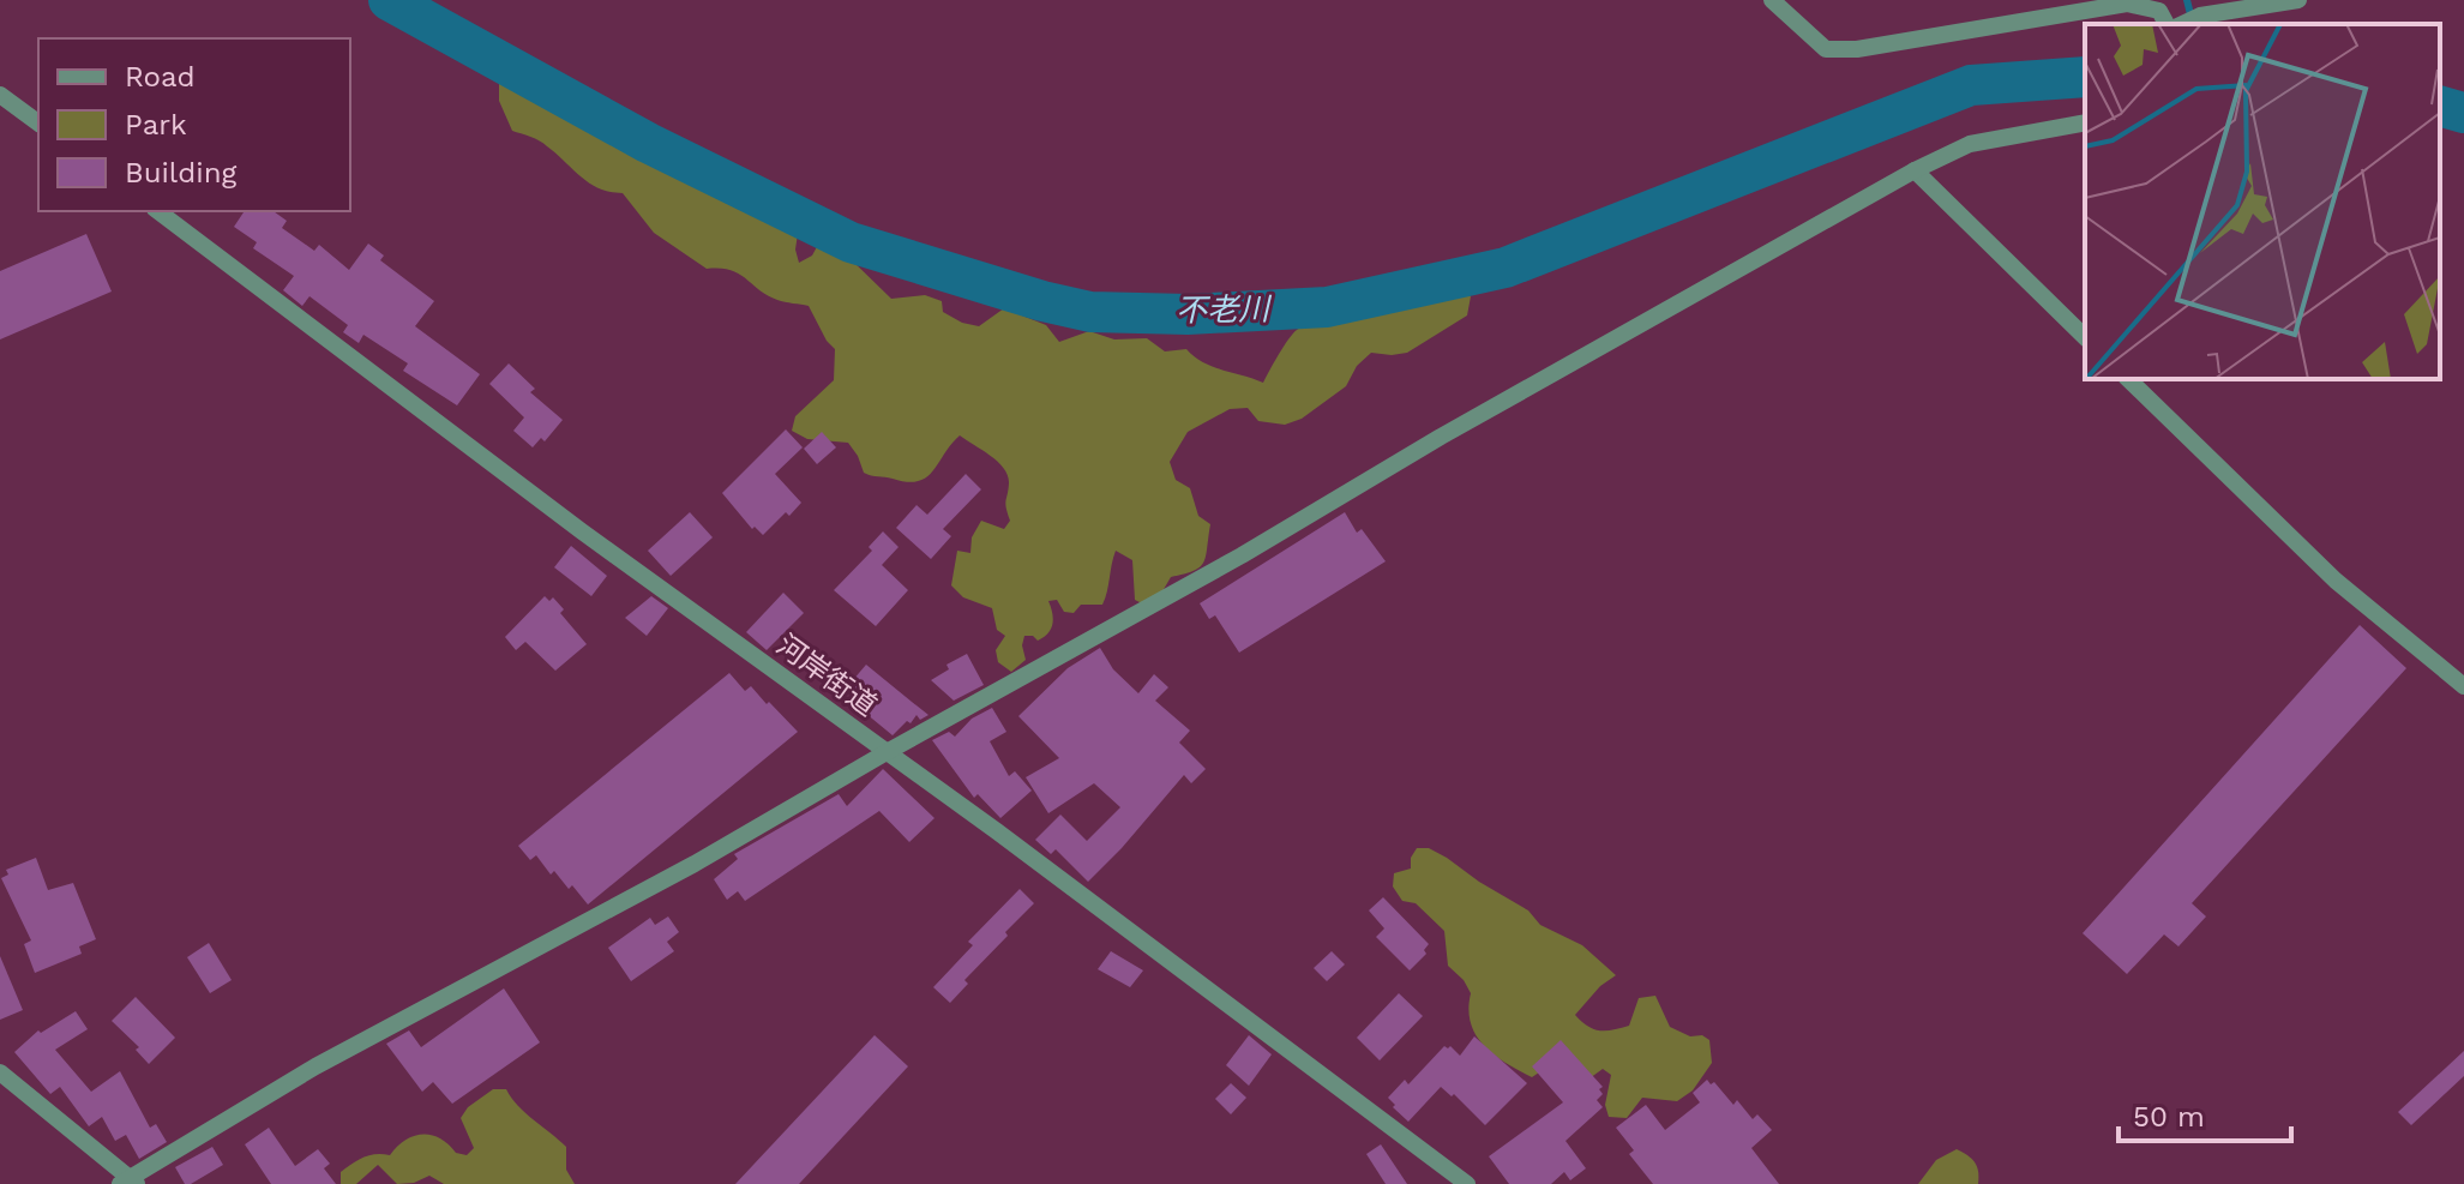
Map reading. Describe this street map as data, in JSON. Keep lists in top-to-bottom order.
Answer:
{
  "streets": {
    "street": ["河岸街道"]
  },
  "water": ["不老川"],
  "legend": ["Road", "Park", "Building"],
  "scale_bar": "50 m"
}
